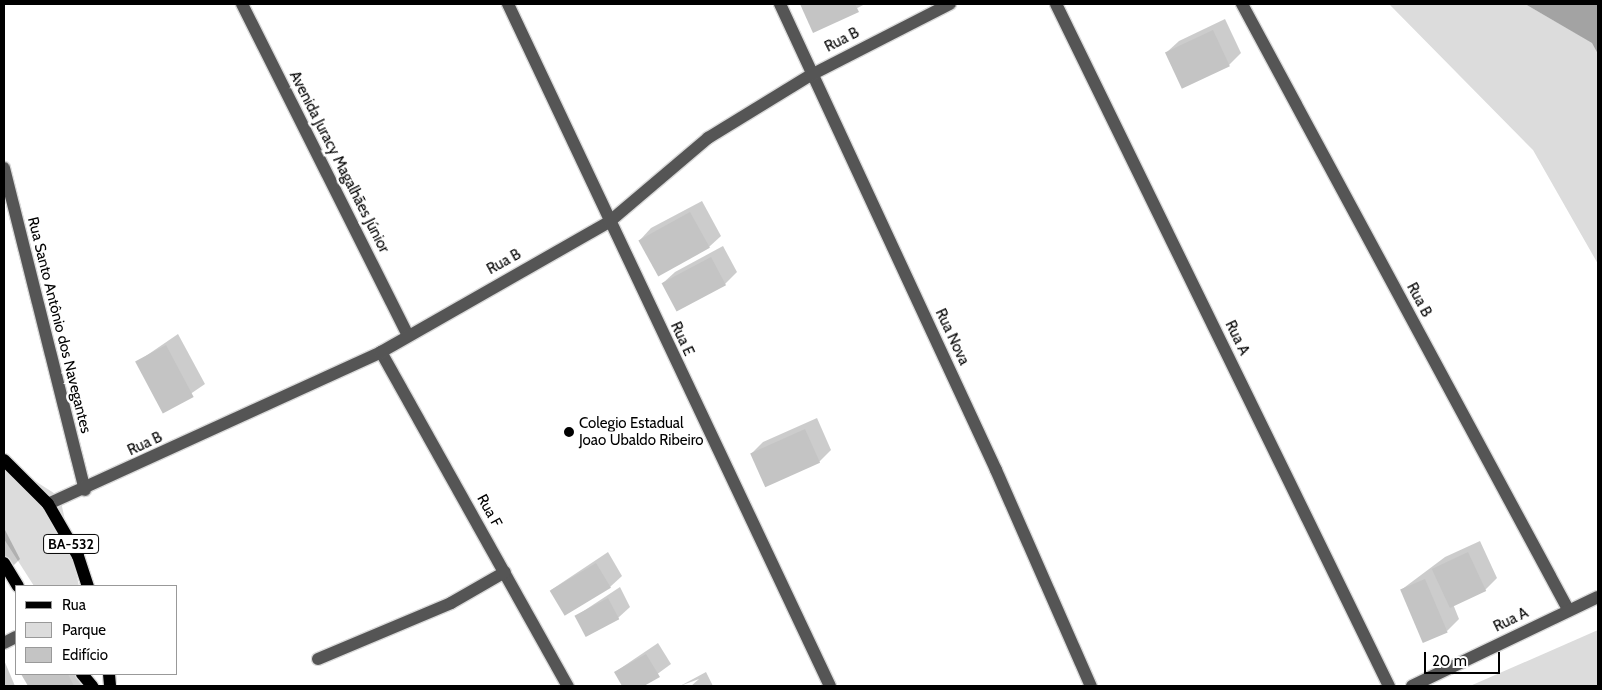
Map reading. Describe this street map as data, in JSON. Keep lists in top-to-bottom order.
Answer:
{
  "streets": {
    "main road": ["BA-532"],
    "street": [
      "Rua B",
      "Avenida Juracy Magalhães Júnior",
      "Rua Santo Antônio dos Navegantes",
      "Rua Nova",
      "Rua A",
      "Rua E",
      "Rua F"
    ]
  },
  "crossings": [
    ["Rua B", "Avenida Juracy Magalhães Júnior"],
    ["Rua B", "Rua Santo Antônio dos Navegantes"],
    ["Rua B", "Rua Nova"],
    ["Rua B", "Rua A"],
    ["Rua B", "Rua E"],
    ["Rua B", "Rua F"],
    ["Rua B", "BA-532"]
  ],
  "places": ["Colegio Estadual Joao Ubaldo Ribeiro"],
  "legend": ["Rua", "Parque", "Edifício"],
  "scale_bar": "20 m"
}
